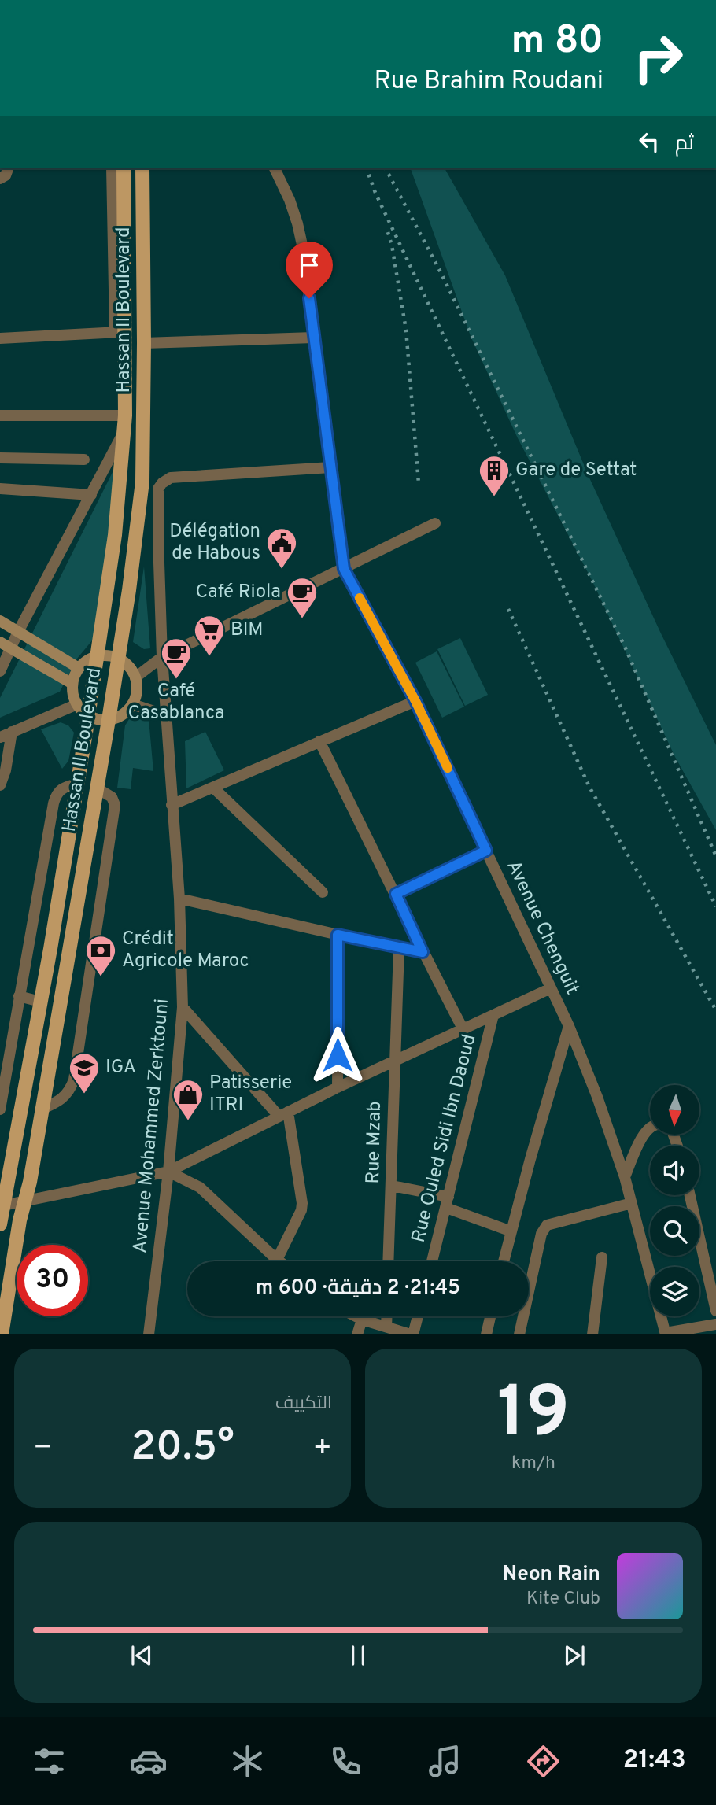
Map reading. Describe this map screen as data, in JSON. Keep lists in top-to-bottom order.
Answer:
{
  "streets": {
    "main road": ["Hassan II Boulevard"],
    "street": [
      "Avenue Chenguit",
      "Avenue Mohammed Zerktouni",
      "Rue Ouled Sidi Ibn Daoud",
      "Rue Mzab"
    ]
  },
  "crossings": [
    ["Avenue Chenguit", "Avenue Mohammed Zerktouni"]
  ],
  "places": {
    "building": ["Gare de Settat"],
    "public building": ["Délégation de Habous"],
    "cafe": ["Café Riola", "Café Casablanca"],
    "supermarket": ["BIM"],
    "bank": ["Crédit Agricole Maroc"],
    "school or university": ["IGA"],
    "shop": ["Patisserie ITRI"]
  },
  "north": "bottom",
  "page": {
    "turn": ["80 m", "Rue Brahim Roudani"],
    "then": "ثم",
    "limit": "30",
    "trip": "21:45 · 2 دقيقة · 600 m",
    "tile": [
      ["19", "km/h"],
      "التكييف"
    ],
    "heat": ["−", "20.5°", "+"],
    "song": ["Neon Rain", "Kite Club"],
    "tabs": "21:43"
  }
}
